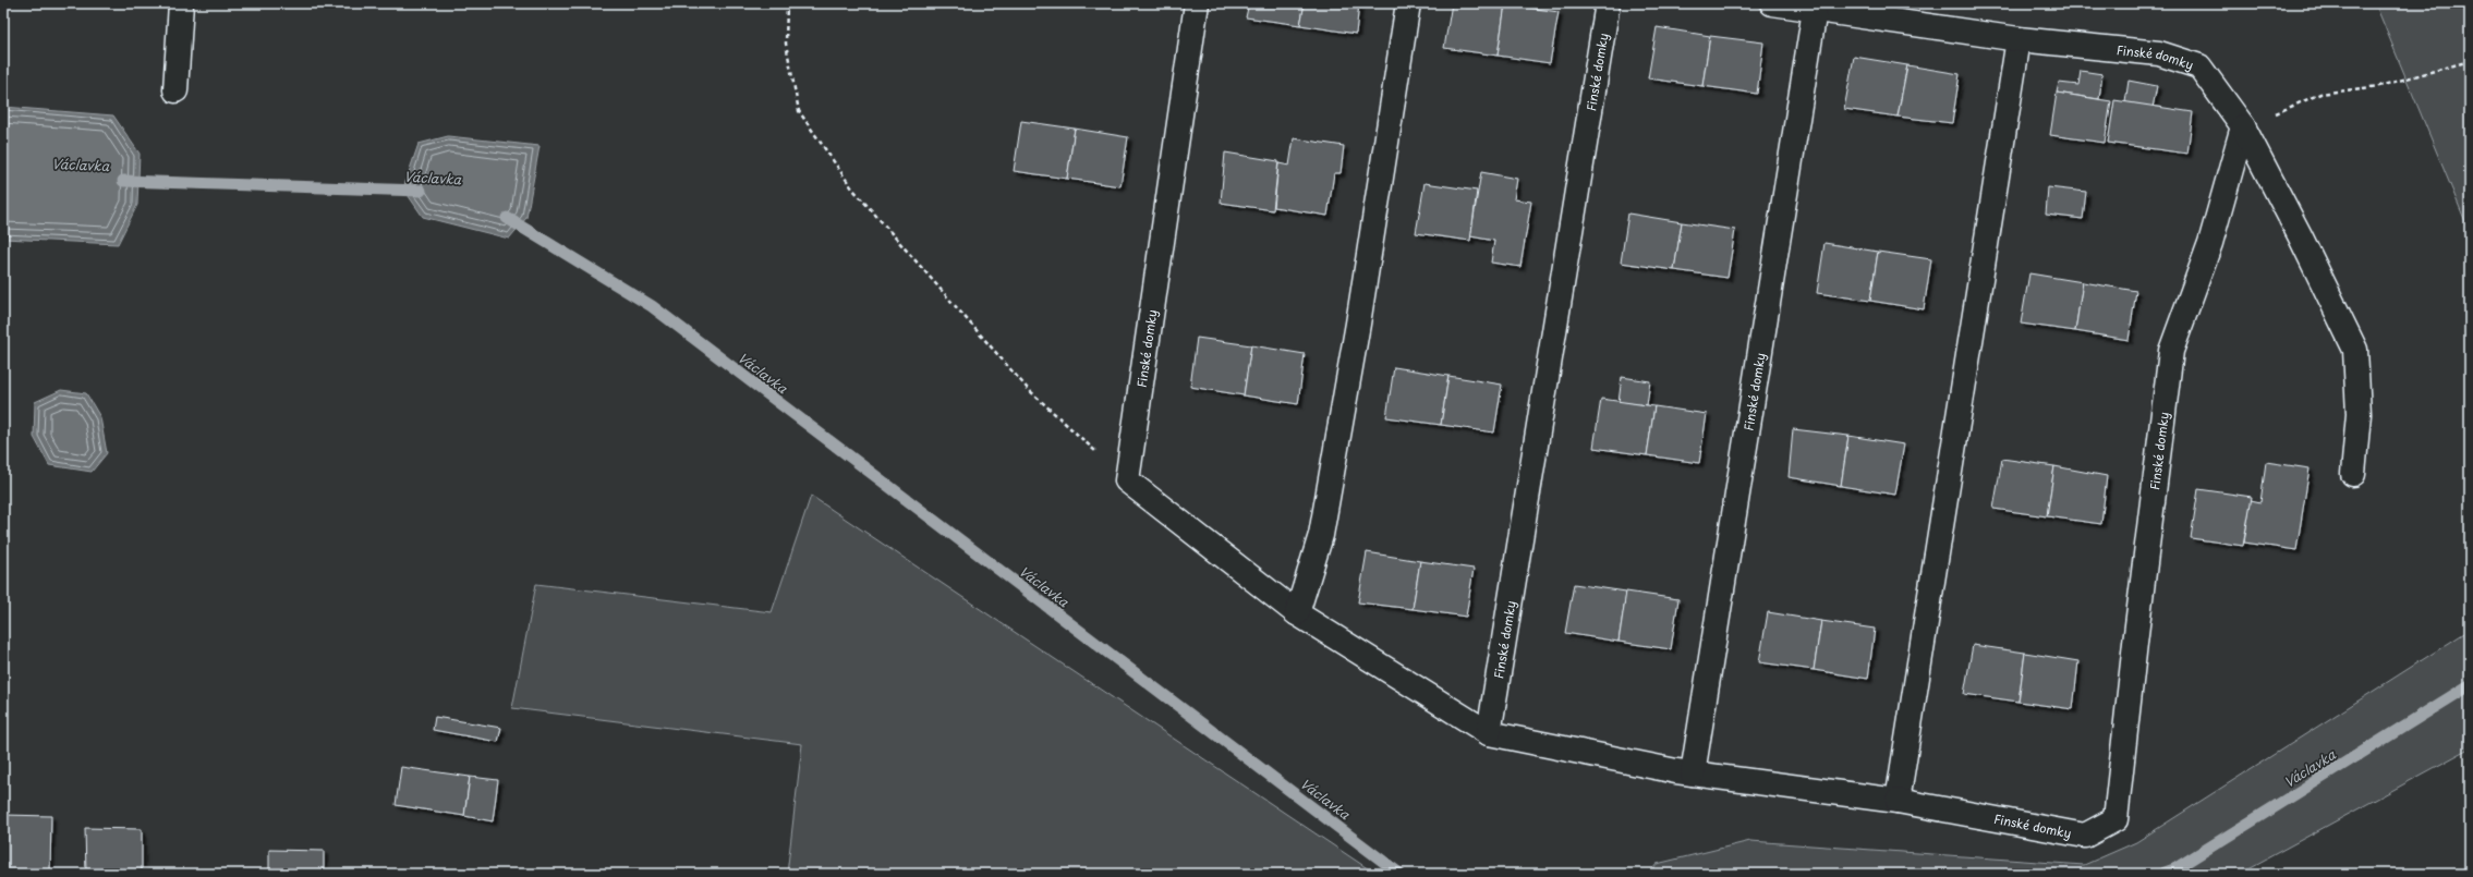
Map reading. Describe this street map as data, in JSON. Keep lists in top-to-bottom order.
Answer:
{
  "streets": {
    "street": ["Finské domky"]
  },
  "water": ["Václavka"]
}
